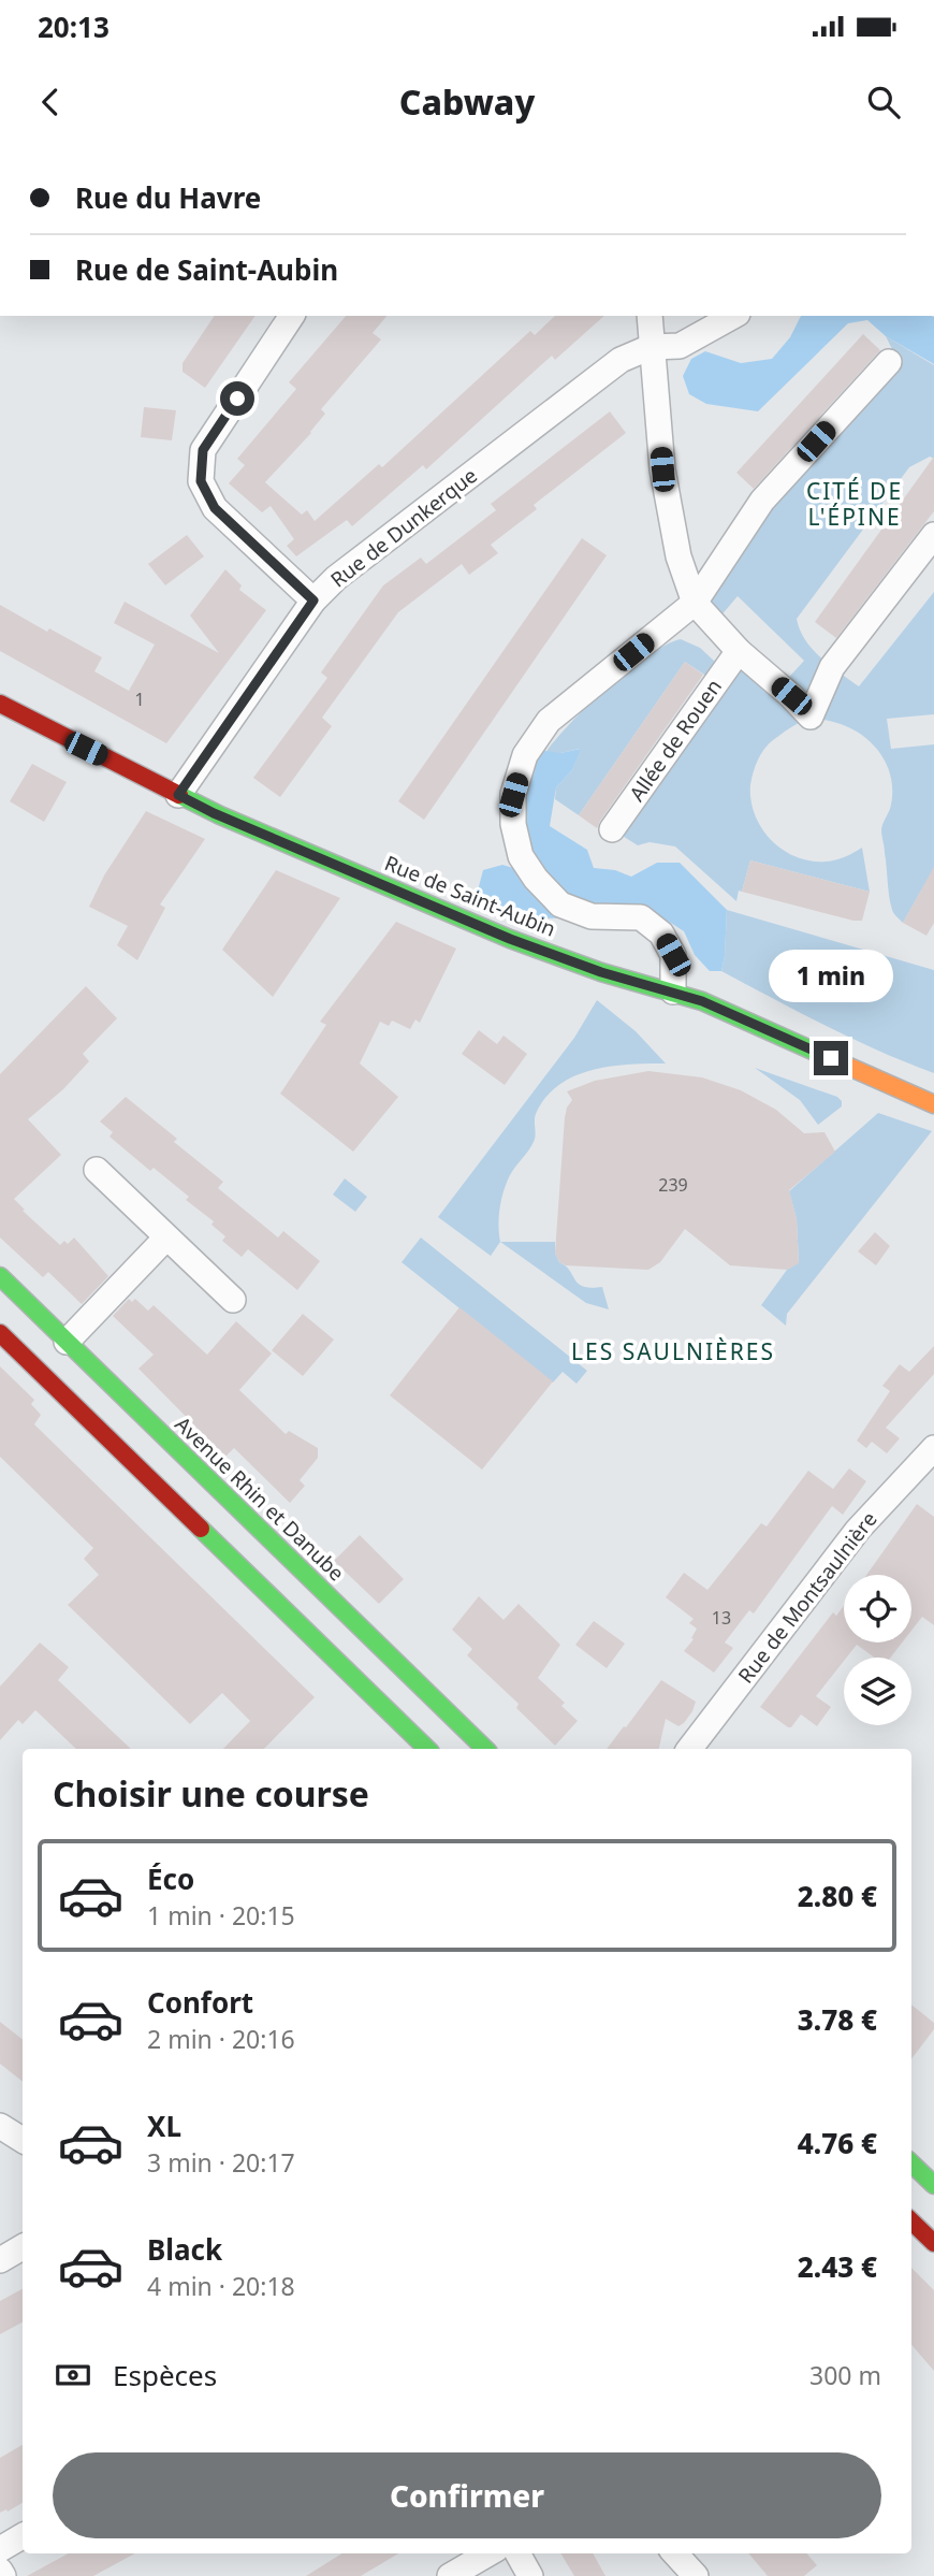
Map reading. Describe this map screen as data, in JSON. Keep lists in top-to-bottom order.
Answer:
{
  "streets": {
    "main road": ["Rue de Saint-Aubin", "Avenue Rhin et Danube"],
    "street": ["Rue de Dunkerque", "Allée de Rouen", "Rue de Montsaulnière"]
  },
  "crossings": [
    ["Rue de Dunkerque", "Rue de Saint-Aubin"]
  ],
  "districts": ["CITÉ DE L'ÉPINE", "LES SAULNIÈRES"],
  "house_numbers": ["1", "239", "13"],
  "page": {
    "status": "20:13",
    "header": "Cabway",
    "banner": ["Rue du Havre", "Rue de Saint-Aubin"],
    "bubble": "1 min",
    "heading": "Choisir une course",
    "list": [
      {
        "name": "Éco",
        "note": "1 min · 20:15",
        "value": "2.80 €"
      },
      {
        "name": "Confort",
        "note": "2 min · 20:16",
        "value": "3.78 €"
      },
      {
        "name": "XL",
        "note": "3 min · 20:17",
        "value": "4.76 €"
      },
      {
        "name": "Black",
        "note": "4 min · 20:18",
        "value": "2.43 €"
      }
    ],
    "pay": ["Espèces", "300 m"],
    "buttons": "Confirmer"
  }
}
